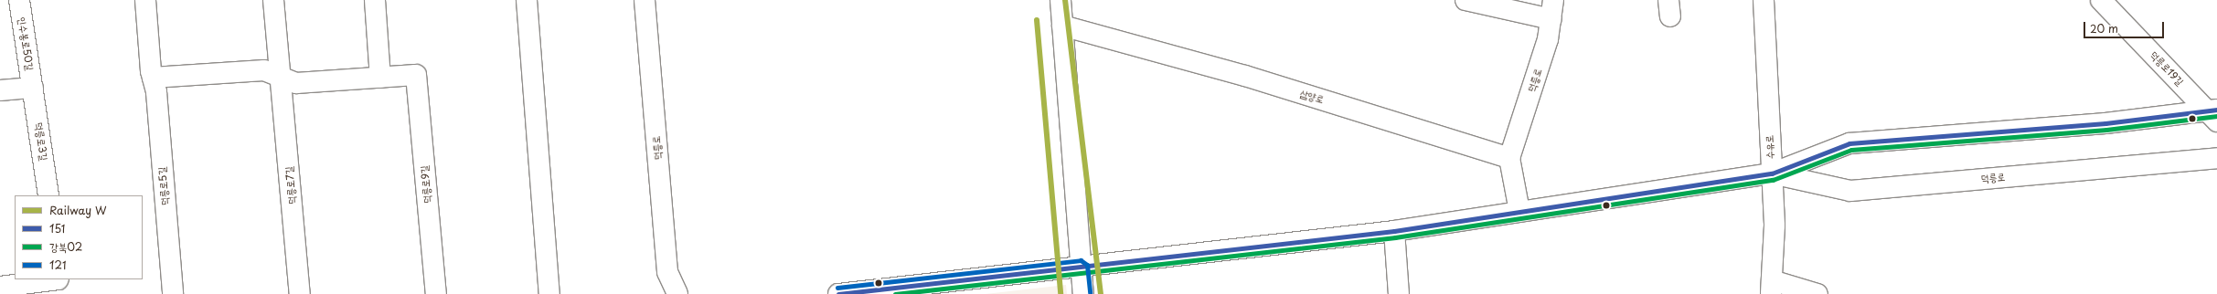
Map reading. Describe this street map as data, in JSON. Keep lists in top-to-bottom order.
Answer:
{
  "streets": {
    "street": [
      "인수봉로50길",
      "덕릉로19길",
      "덕릉로",
      "삼양로",
      "덕릉로3길",
      "수유로",
      "덕릉로9길",
      "덕릉로7길",
      "덕릉로5길"
    ]
  },
  "crossings": [
    ["인수봉로50길", "덕릉로3길"],
    ["덕릉로19길", "덕릉로"],
    ["덕릉로", "삼양로"],
    ["덕릉로", "수유로"]
  ],
  "lines": [
    "rail line W",
    "transit line 151",
    "transit line 강북02",
    "transit line 121"
  ],
  "legend": [
    "Railway W",
    "151",
    "강북02",
    "121"
  ],
  "scale_bar": "20 m"
}
